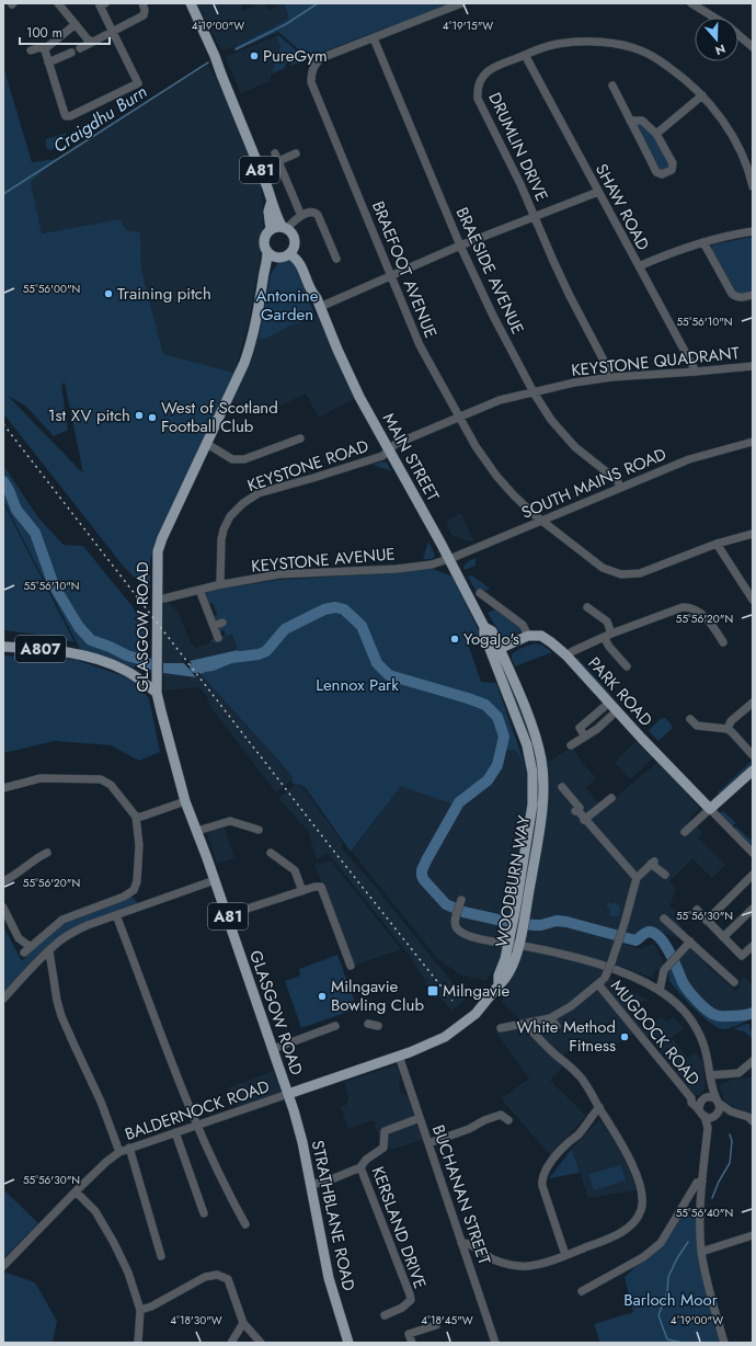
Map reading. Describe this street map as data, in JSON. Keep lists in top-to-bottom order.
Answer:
{
  "streets": {
    "main road": [
      "A81",
      "MAIN STREET",
      "GLASGOW ROAD",
      "A807",
      "PARK ROAD",
      "WOODBURN WAY",
      "STRATHBLANE ROAD"
    ],
    "street": [
      "DRUMLIN DRIVE",
      "SHAW ROAD",
      "BRAEFOOT AVENUE",
      "BRAESIDE AVENUE",
      "KEYSTONE QUADRANT",
      "KEYSTONE ROAD",
      "SOUTH MAINS ROAD",
      "KEYSTONE AVENUE",
      "MUGDOCK ROAD",
      "BALDERNOCK ROAD",
      "BUCHANAN STREET",
      "KERSLAND DRIVE"
    ]
  },
  "crossings": [
    ["DRUMLIN DRIVE", "SHAW ROAD"],
    ["DRUMLIN DRIVE", "KEYSTONE QUADRANT"],
    ["A81", "MAIN STREET"],
    ["A81", "GLASGOW ROAD"],
    ["SHAW ROAD", "KEYSTONE QUADRANT"],
    ["BRAEFOOT AVENUE", "BRAESIDE AVENUE"],
    ["BRAEFOOT AVENUE", "KEYSTONE QUADRANT"],
    ["BRAEFOOT AVENUE", "SOUTH MAINS ROAD"],
    ["BRAESIDE AVENUE", "KEYSTONE QUADRANT"],
    ["BRAESIDE AVENUE", "SOUTH MAINS ROAD"],
    ["KEYSTONE QUADRANT", "MAIN STREET"],
    ["KEYSTONE QUADRANT", "KEYSTONE ROAD"],
    ["MAIN STREET", "KEYSTONE ROAD"],
    ["MAIN STREET", "SOUTH MAINS ROAD"],
    ["MAIN STREET", "KEYSTONE AVENUE"],
    ["MAIN STREET", "GLASGOW ROAD"],
    ["MAIN STREET", "WOODBURN WAY"],
    ["KEYSTONE ROAD", "KEYSTONE AVENUE"],
    ["SOUTH MAINS ROAD", "KEYSTONE AVENUE"],
    ["GLASGOW ROAD", "A807"],
    ["GLASGOW ROAD", "WOODBURN WAY"],
    ["GLASGOW ROAD", "BALDERNOCK ROAD"],
    ["GLASGOW ROAD", "STRATHBLANE ROAD"],
    ["WOODBURN WAY", "BALDERNOCK ROAD"],
    ["WOODBURN WAY", "BUCHANAN STREET"],
    ["WOODBURN WAY", "STRATHBLANE ROAD"],
    ["BALDERNOCK ROAD", "STRATHBLANE ROAD"],
    ["BUCHANAN STREET", "KERSLAND DRIVE"]
  ],
  "water": ["Craigdhu Burn"],
  "parks": ["Antonine Garden", "Lennox Park", "Barloch Moor"],
  "places": {
    "other": [
      "PureGym",
      "Training pitch",
      "1st XV pitch",
      "West of Scotland Football Club",
      "YogaJo's",
      "Milngavie Bowling Club",
      "White Method Fitness"
    ],
    "transit": ["Milngavie"]
  },
  "scale_bar": "100 m",
  "north": "bottom",
  "coordinates": [
    "4°19'00\"W",
    "4°19'15\"W",
    "55°56'00\"N",
    "55°56'10\"N",
    "55°56'20\"N",
    "55°56'30\"N",
    "55°56'40\"N",
    "4°18'30\"W",
    "4°18'45\"W"
  ]
}
